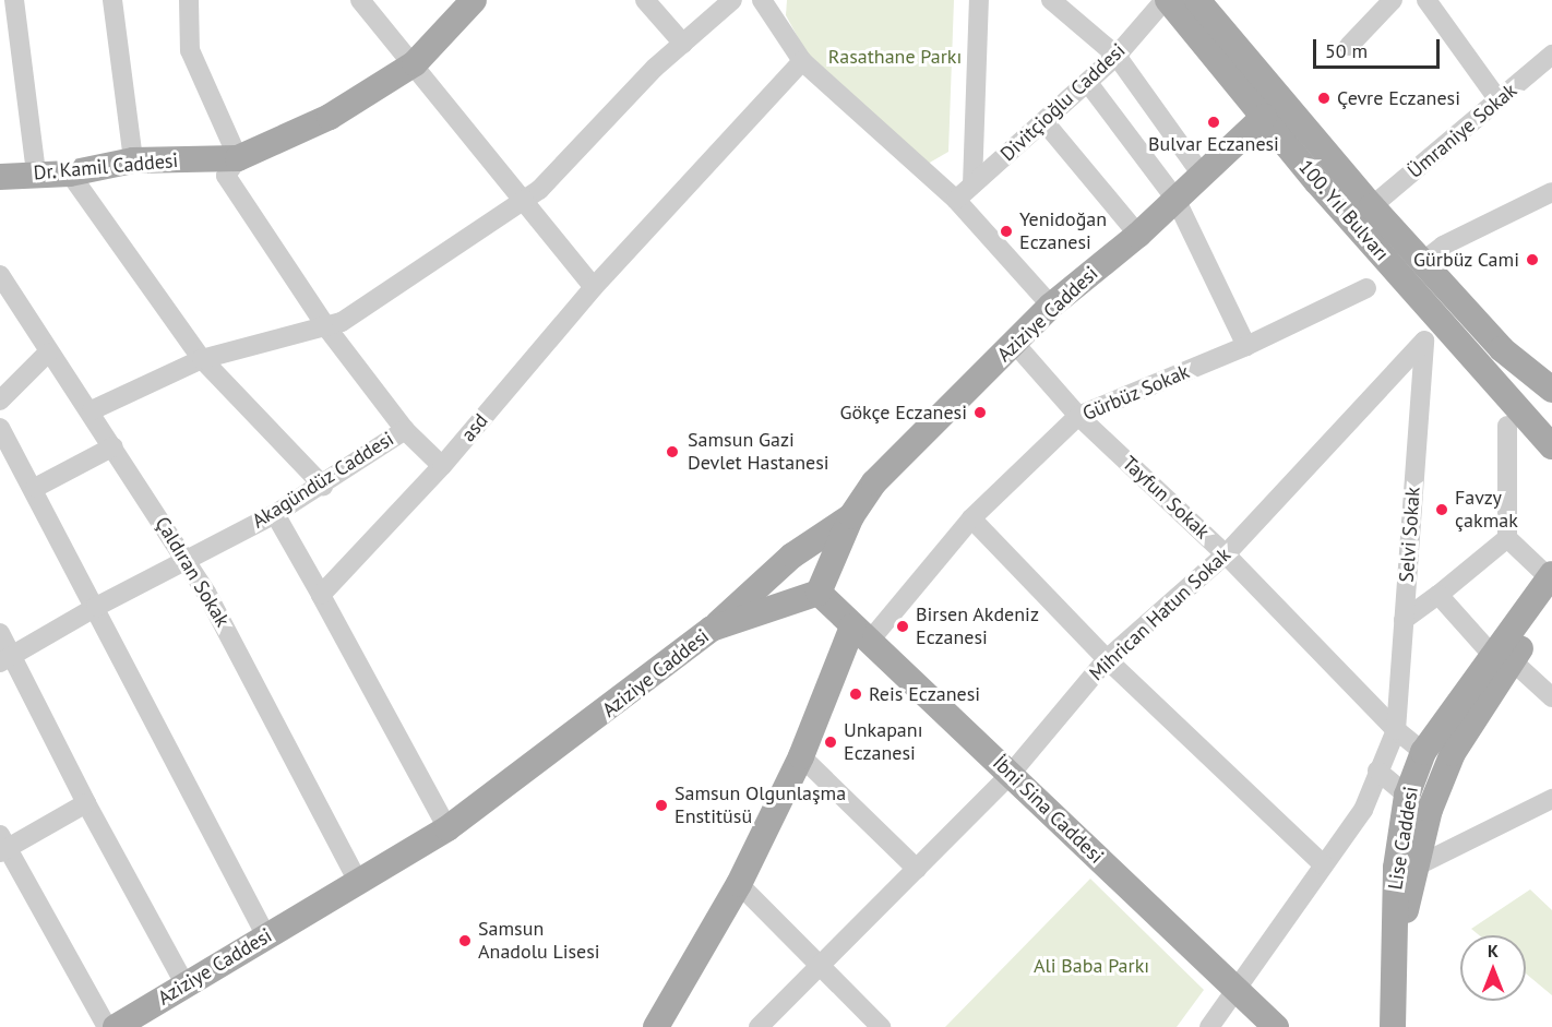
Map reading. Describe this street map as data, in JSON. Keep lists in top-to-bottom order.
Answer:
{
  "streets": {
    "main road": [
      "Dr. Kamil Caddesi",
      "100. Yıl Bulvarı",
      "Aziziye Caddesi",
      "İbni Sina Caddesi",
      "Lise Caddesi"
    ],
    "street": [
      "Divitçioğlu Caddesi",
      "Ümraniye Sokak",
      "Gürbüz Sokak",
      "asd",
      "Akagündüz Caddesi",
      "Tayfun Sokak",
      "Selvi Sokak",
      "Çaldıran Sokak",
      "Mihrican Hatun Sokak"
    ]
  },
  "crossings": [
    ["Divitçioğlu Caddesi", "100. Yıl Bulvarı"],
    ["Ümraniye Sokak", "100. Yıl Bulvarı"],
    ["100. Yıl Bulvarı", "Aziziye Caddesi"],
    ["Aziziye Caddesi", "Tayfun Sokak"],
    ["Aziziye Caddesi", "Çaldıran Sokak"],
    ["Aziziye Caddesi", "İbni Sina Caddesi"],
    ["Gürbüz Sokak", "Tayfun Sokak"],
    ["Gürbüz Sokak", "İbni Sina Caddesi"],
    ["Akagündüz Caddesi", "Çaldıran Sokak"],
    ["Tayfun Sokak", "Selvi Sokak"],
    ["Tayfun Sokak", "Mihrican Hatun Sokak"],
    ["Tayfun Sokak", "Lise Caddesi"],
    ["Selvi Sokak", "Mihrican Hatun Sokak"],
    ["Mihrican Hatun Sokak", "İbni Sina Caddesi"]
  ],
  "parks": ["Rasathane Parkı", "Ali Baba Parkı"],
  "places": [
    "Çevre Eczanesi",
    "Bulvar Eczanesi",
    "Yenidoğan Eczanesi",
    "Gürbüz Cami",
    "Gökçe Eczanesi",
    "Samsun Gazi Devlet Hastanesi",
    "Favzy çakmak",
    "Birsen Akdeniz Eczanesi",
    "Reis Eczanesi",
    "Unkapanı Eczanesi",
    "Samsun Olgunlaşma Enstitüsü",
    "Samsun Anadolu Lisesi"
  ],
  "scale_bar": "50 m",
  "north": "top"
}
